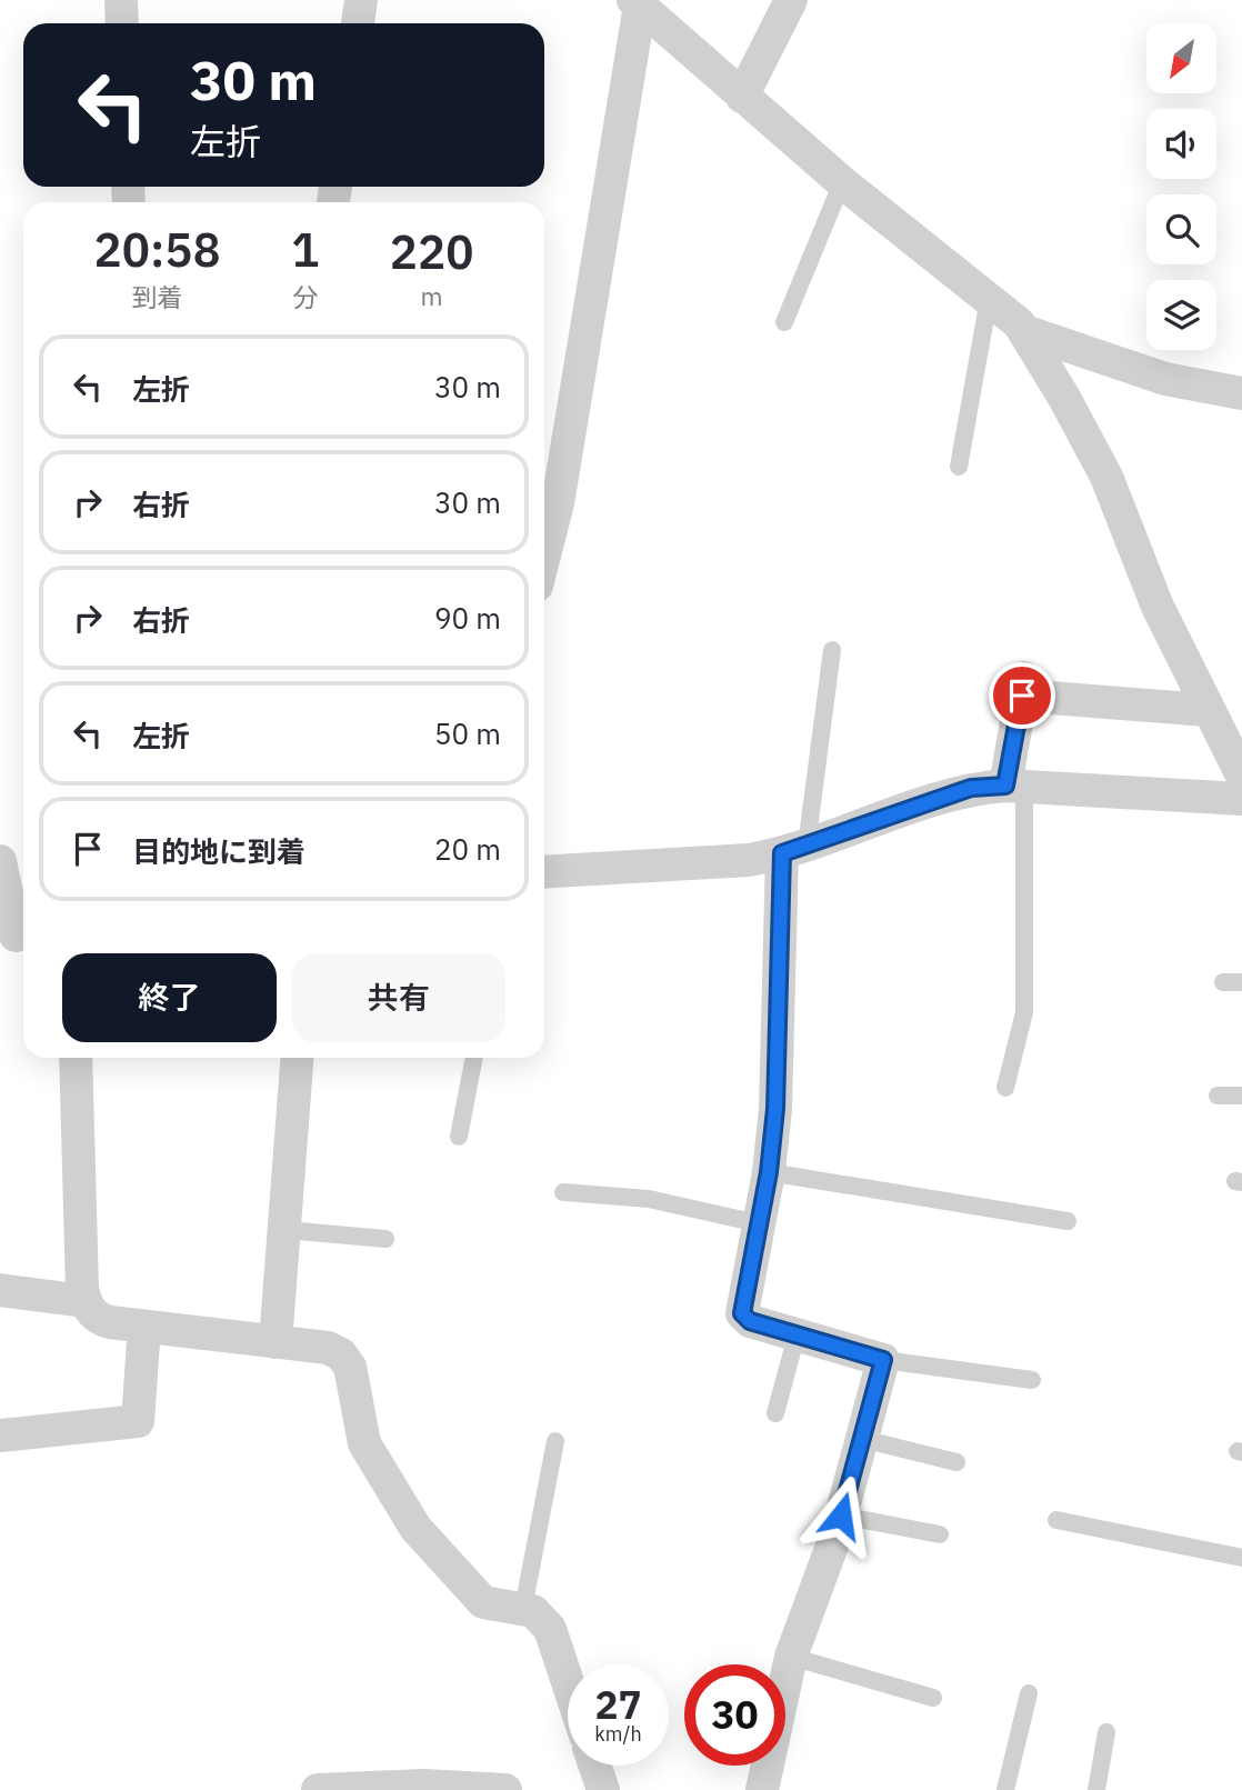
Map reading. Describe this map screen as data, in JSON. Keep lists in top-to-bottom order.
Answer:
{
  "north": "bottom left",
  "page": {
    "turn": ["30 m", "左折"],
    "eta": [
      "20:58",
      "到着",
      "1",
      "分",
      "220",
      "m"
    ],
    "list": [
      {
        "name": "左折",
        "value": "30 m"
      },
      {
        "name": "右折",
        "value": "30 m"
      },
      {
        "name": "右折",
        "value": "90 m"
      },
      {
        "name": "左折",
        "value": "50 m"
      },
      {
        "name": "目的地に到着",
        "value": "20 m"
      }
    ],
    "buttons": ["終了", "共有"],
    "speed": "27 km/h",
    "limit": "30"
  }
}
